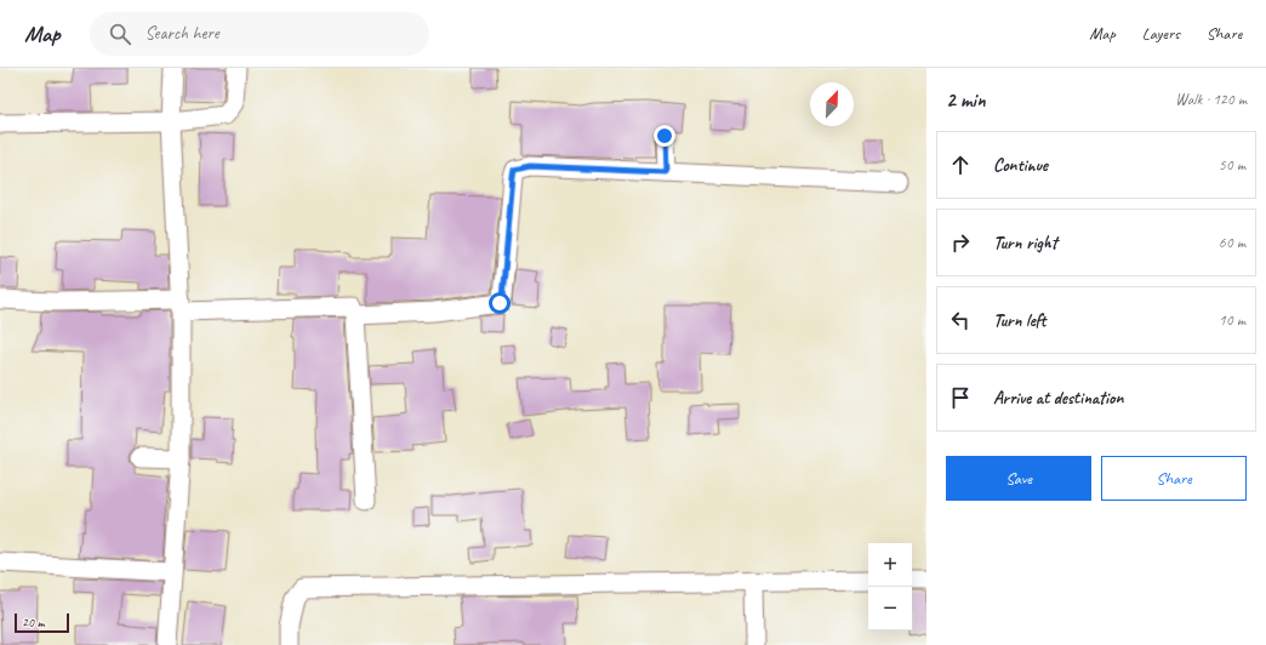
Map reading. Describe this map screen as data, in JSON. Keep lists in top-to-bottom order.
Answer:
{
  "scale_bar": "20 m",
  "north": "top right",
  "page": {
    "header": "Map",
    "search": "Search here",
    "nav": ["Map", "Layers", "Share"],
    "heading": ["2 min", "Walk · 120 m"],
    "list": [
      ["Continue", "50 m"],
      ["Turn right", "60 m"],
      ["Turn left", "10 m"],
      "Arrive at destination"
    ],
    "buttons": ["Save", "Share"],
    "map_buttons": ["+", "−"],
    "scale": "20 m"
  }
}
